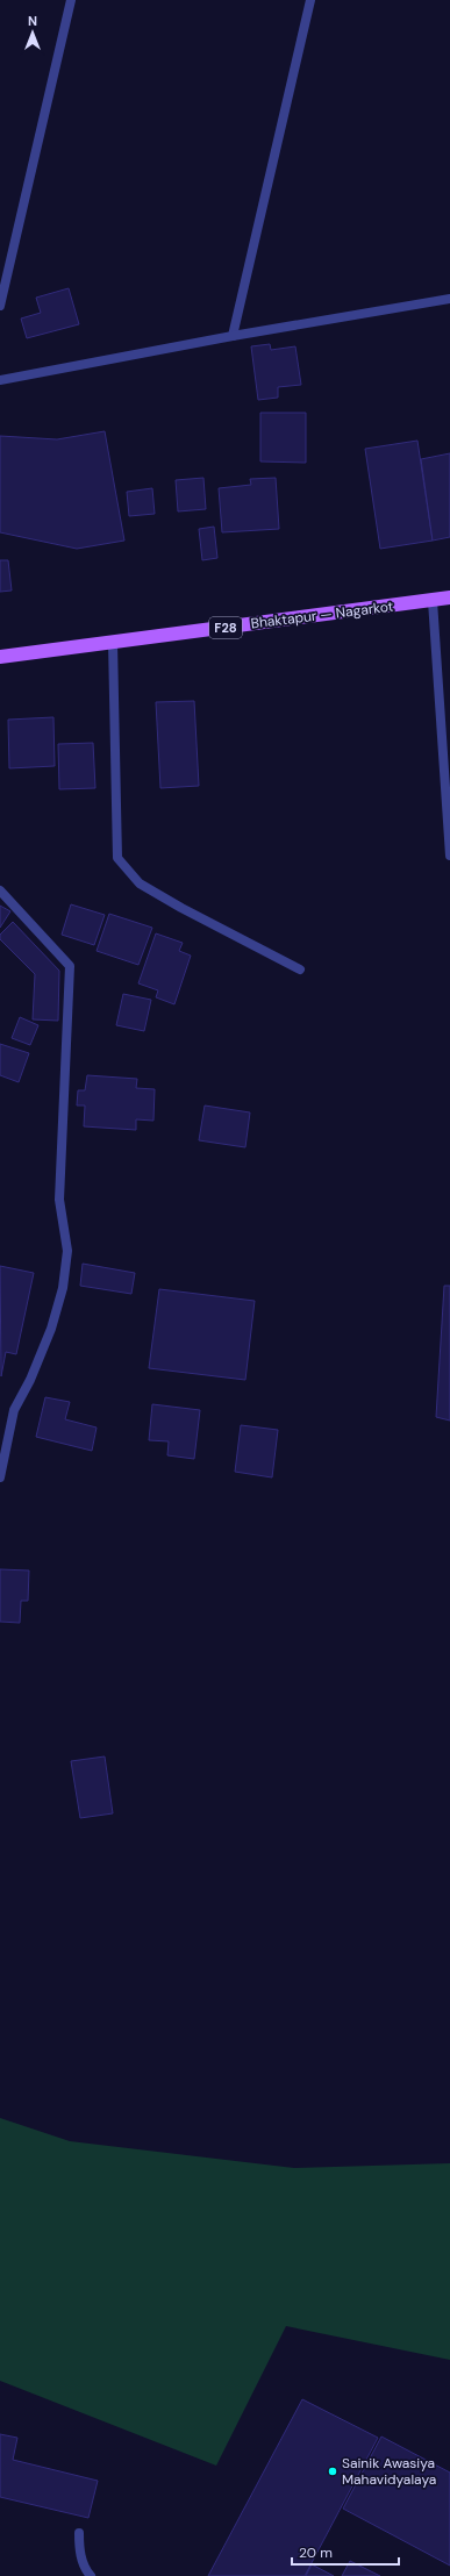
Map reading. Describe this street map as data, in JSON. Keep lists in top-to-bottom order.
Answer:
{
  "streets": {
    "main road": ["Bhaktapur — Nagarkot", "F28"]
  },
  "places": ["Sainik Awasiya Mahavidyalaya"],
  "scale_bar": "20 m",
  "north": "top"
}
